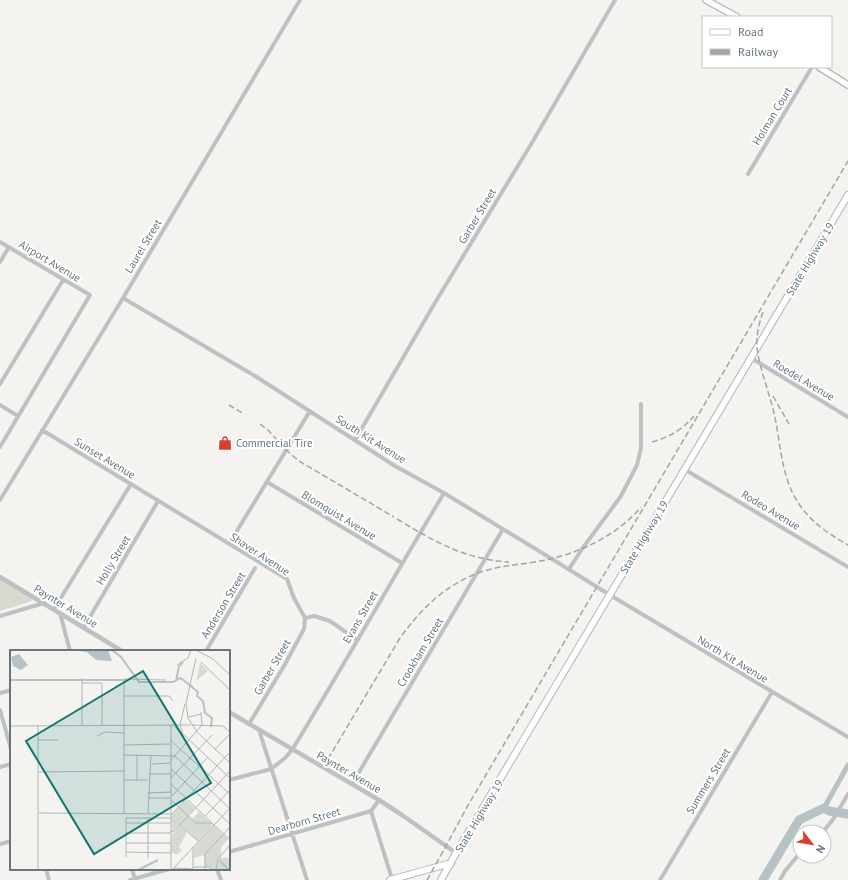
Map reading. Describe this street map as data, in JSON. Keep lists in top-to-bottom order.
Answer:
{
  "streets": {
    "main road": ["State Highway 19"],
    "street": [
      "Holman Court",
      "Garber Street",
      "Laurel Street",
      "Airport Avenue",
      "Roedel Avenue",
      "South Kit Avenue",
      "Sunset Avenue",
      "Rodeo Avenue",
      "Blomquist Avenue",
      "Shaver Avenue",
      "Holly Street",
      "Anderson Street",
      "Paynter Avenue",
      "Evans Street",
      "Crookham Street",
      "North Kit Avenue",
      "Summers Street",
      "Dearborn Street"
    ]
  },
  "crossings": [
    ["Garber Street", "South Kit Avenue"],
    ["Garber Street", "Shaver Avenue"],
    ["Garber Street", "Paynter Avenue"],
    ["Laurel Street", "South Kit Avenue"],
    ["Laurel Street", "Sunset Avenue"],
    ["State Highway 19", "Roedel Avenue"],
    ["State Highway 19", "South Kit Avenue"],
    ["State Highway 19", "Rodeo Avenue"],
    ["State Highway 19", "Paynter Avenue"],
    ["State Highway 19", "North Kit Avenue"],
    ["South Kit Avenue", "Evans Street"],
    ["South Kit Avenue", "Crookham Street"],
    ["South Kit Avenue", "North Kit Avenue"],
    ["Sunset Avenue", "Shaver Avenue"],
    ["Sunset Avenue", "Holly Street"],
    ["Blomquist Avenue", "Evans Street"],
    ["Shaver Avenue", "Holly Street"],
    ["Holly Street", "Paynter Avenue"],
    ["Paynter Avenue", "Evans Street"],
    ["Paynter Avenue", "Crookham Street"],
    ["North Kit Avenue", "Summers Street"]
  ],
  "places": {
    "shop": ["Commercial Tire"]
  },
  "legend": ["Road", "Railway"],
  "north": "bottom right"
}
